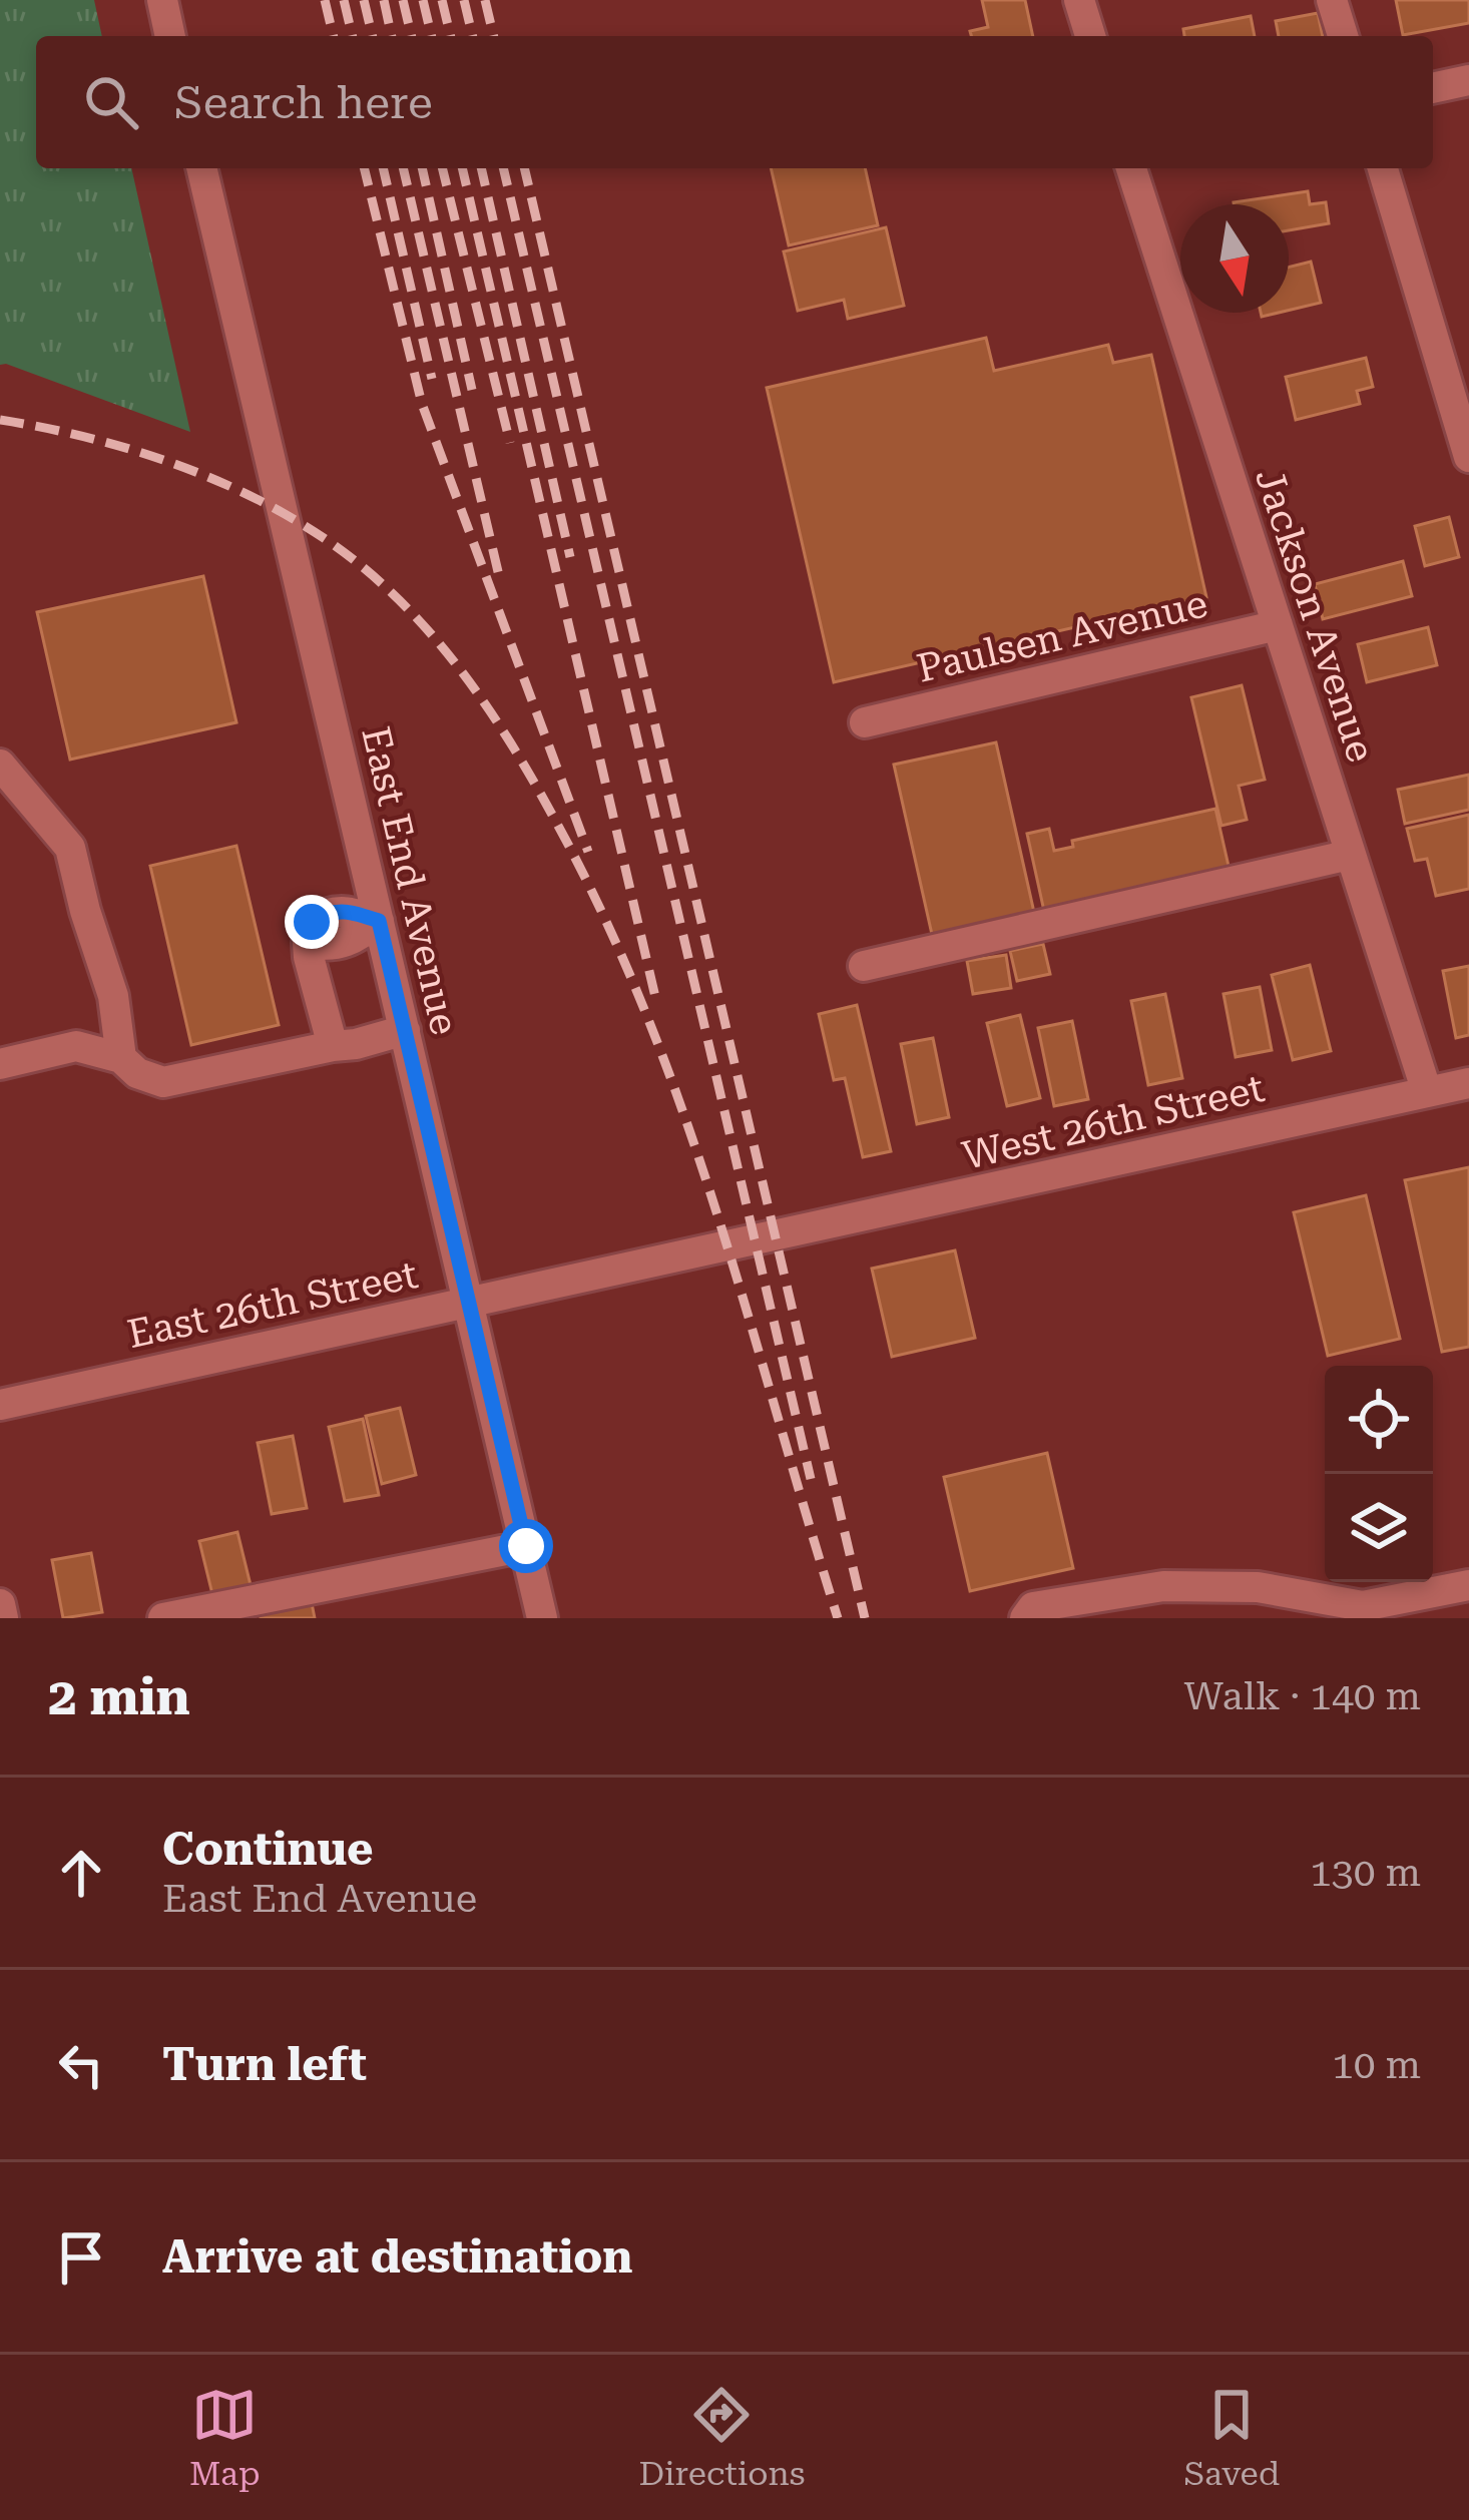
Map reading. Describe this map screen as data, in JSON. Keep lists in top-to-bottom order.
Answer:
{
  "streets": {
    "street": [
      "Jackson Avenue",
      "Paulsen Avenue",
      "East End Avenue",
      "West 26th Street",
      "East 26th Street"
    ]
  },
  "crossings": [
    ["Jackson Avenue", "Paulsen Avenue"],
    ["Jackson Avenue", "West 26th Street"],
    ["East End Avenue", "East 26th Street"],
    ["West 26th Street", "East 26th Street"]
  ],
  "north": "bottom",
  "page": {
    "search": "Search here",
    "heading": ["2 min", "Walk · 140 m"],
    "list": [
      ["Continue", "East End Avenue", "130 m"],
      ["Turn left", "10 m"],
      "Arrive at destination"
    ],
    "nav": ["Map", "Directions", "Saved"]
  }
}
